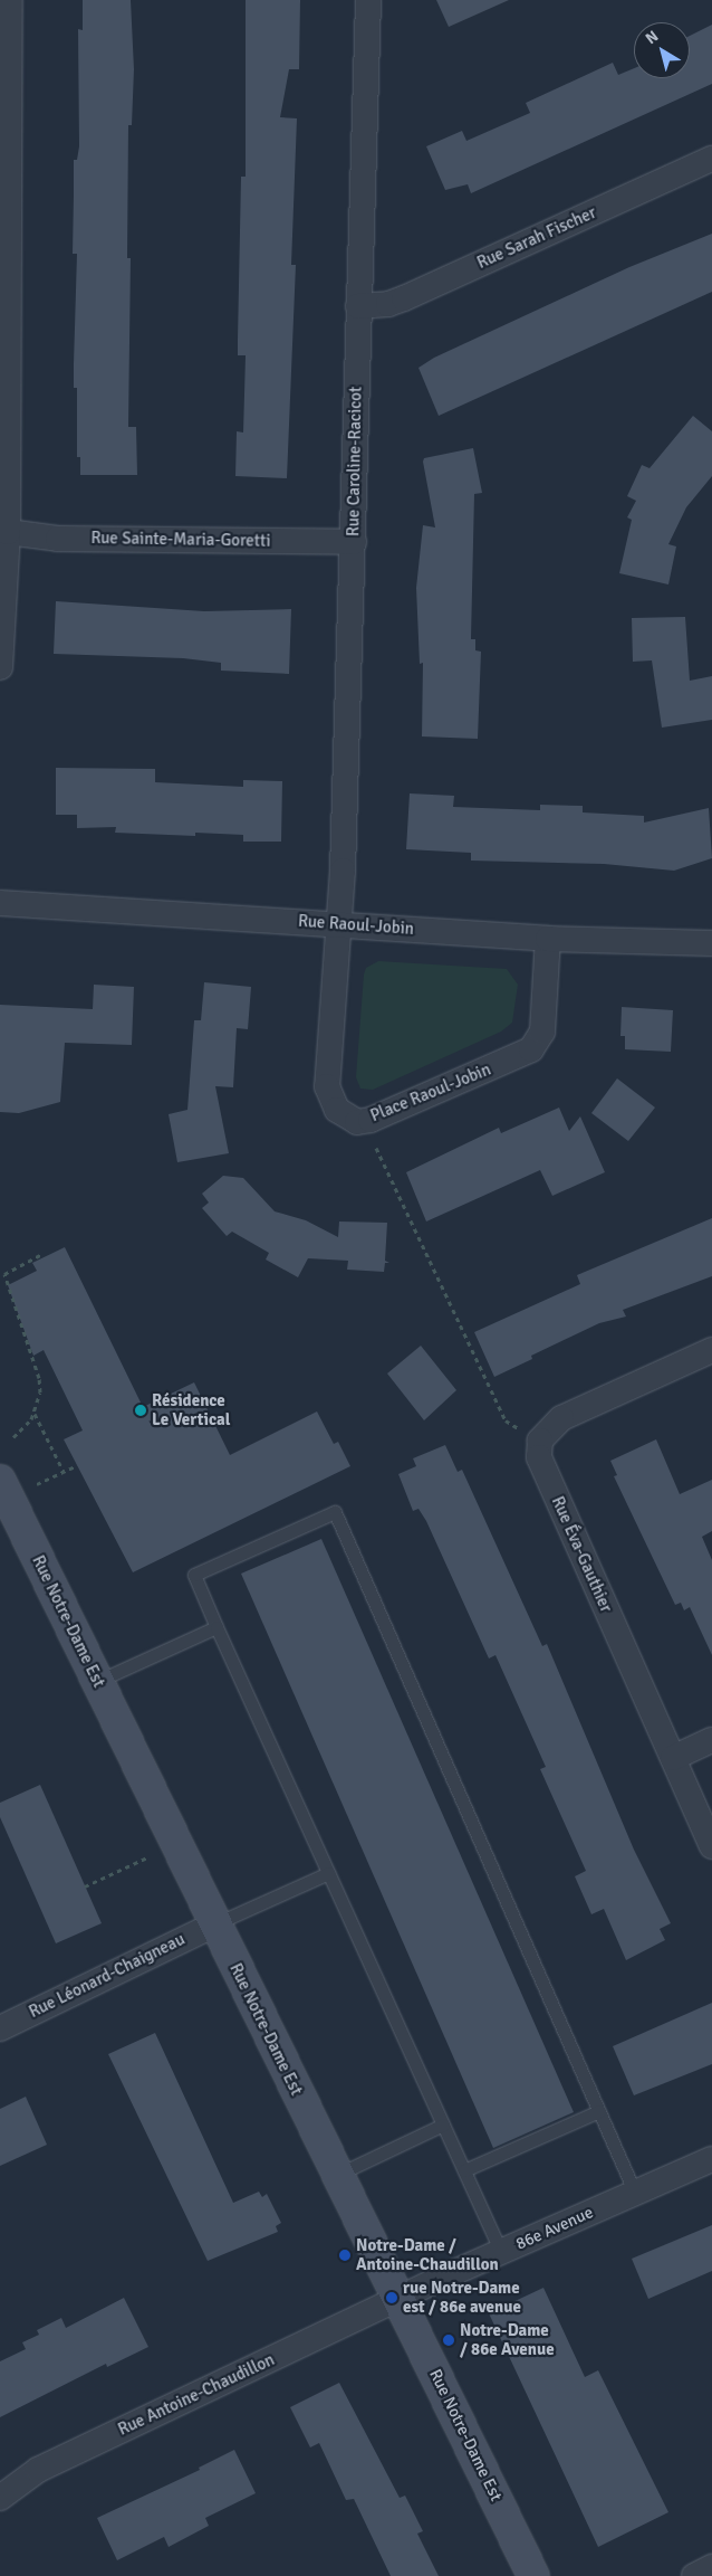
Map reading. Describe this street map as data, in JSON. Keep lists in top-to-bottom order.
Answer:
{
  "streets": {
    "main road": ["Rue Notre-Dame Est"],
    "street": [
      "Rue Sarah Fischer",
      "Rue Caroline-Racicot",
      "Rue Sainte-Maria-Goretti",
      "Rue Raoul-Jobin",
      "Place Raoul-Jobin",
      "Rue Éva-Gauthier",
      "Rue Léonard-Chaigneau",
      "86e Avenue",
      "Rue Antoine-Chaudillon"
    ]
  },
  "crossings": [
    ["Rue Sarah Fischer", "Rue Caroline-Racicot"],
    ["Rue Caroline-Racicot", "Rue Sainte-Maria-Goretti"],
    ["Rue Caroline-Racicot", "Rue Raoul-Jobin"],
    ["Rue Caroline-Racicot", "Place Raoul-Jobin"],
    ["Rue Raoul-Jobin", "Place Raoul-Jobin"],
    ["Rue Notre-Dame Est", "Rue Léonard-Chaigneau"],
    ["Rue Notre-Dame Est", "86e Avenue"],
    ["Rue Notre-Dame Est", "Rue Antoine-Chaudillon"],
    ["86e Avenue", "Rue Antoine-Chaudillon"]
  ],
  "places": [
    "Résidence Le Vertical",
    "Notre-Dame / Antoine-Chaudillon",
    "rue Notre-Dame est / 86e avenue",
    "Notre-Dame / 86e Avenue"
  ],
  "north": "top left"
}
